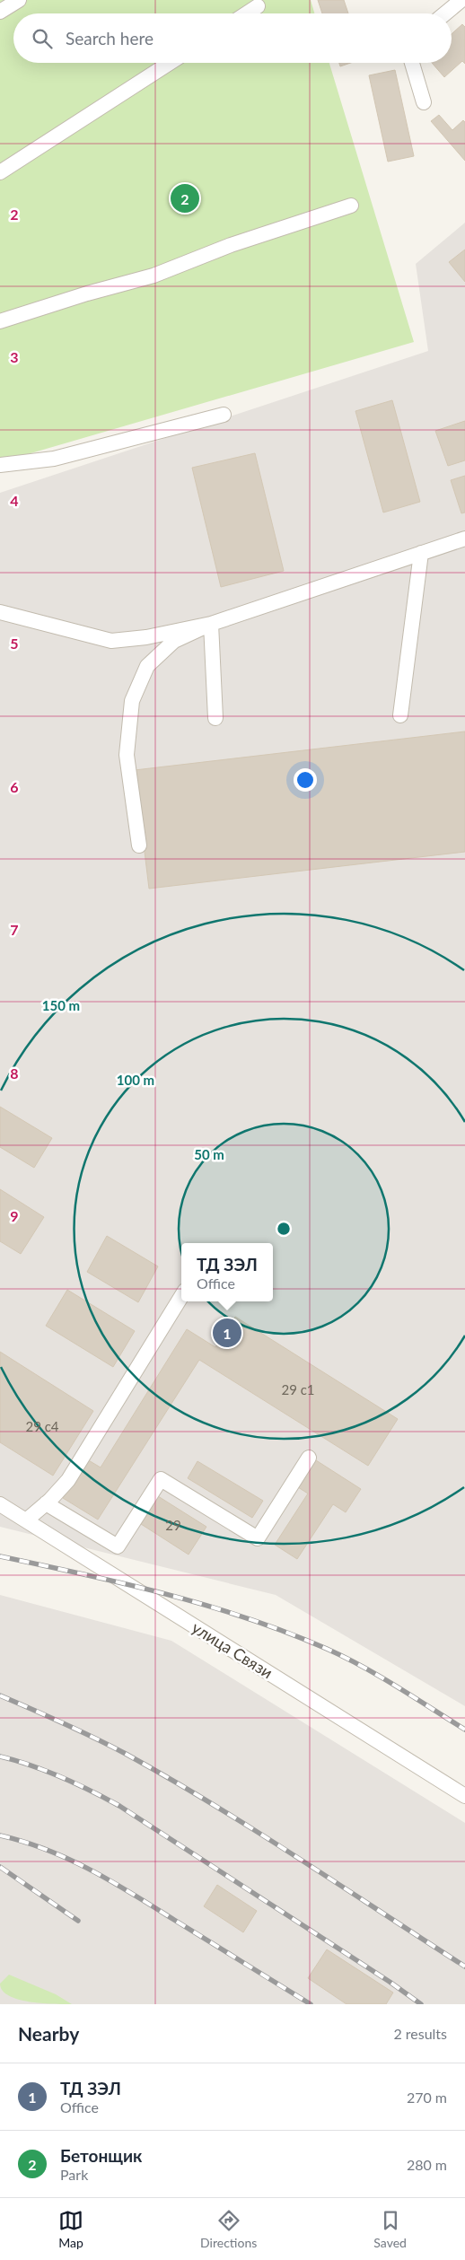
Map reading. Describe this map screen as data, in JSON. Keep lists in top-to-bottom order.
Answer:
{
  "streets": {
    "street": ["улица Связи"]
  },
  "house_numbers": ["29 с1", "29 с4", "29"],
  "page": {
    "search": "Search here",
    "pins": ["2", "1"],
    "popup": ["ТД ЗЭЛ", "Office"],
    "heading": ["Nearby", "2 results"],
    "list": [
      {
        "mark": "1",
        "name": "ТД ЗЭЛ",
        "note": "Office",
        "value": "270 m"
      },
      {
        "mark": "2",
        "name": "Бетонщик",
        "note": "Park",
        "value": "280 m"
      }
    ],
    "nav": ["Map", "Directions", "Saved"]
  },
  "grid": {
    "rows": [
      "2",
      "3",
      "4",
      "5",
      "6",
      "7",
      "8",
      "9"
    ]
  },
  "rings": ["150 m", "100 m", "50 m"]
}
